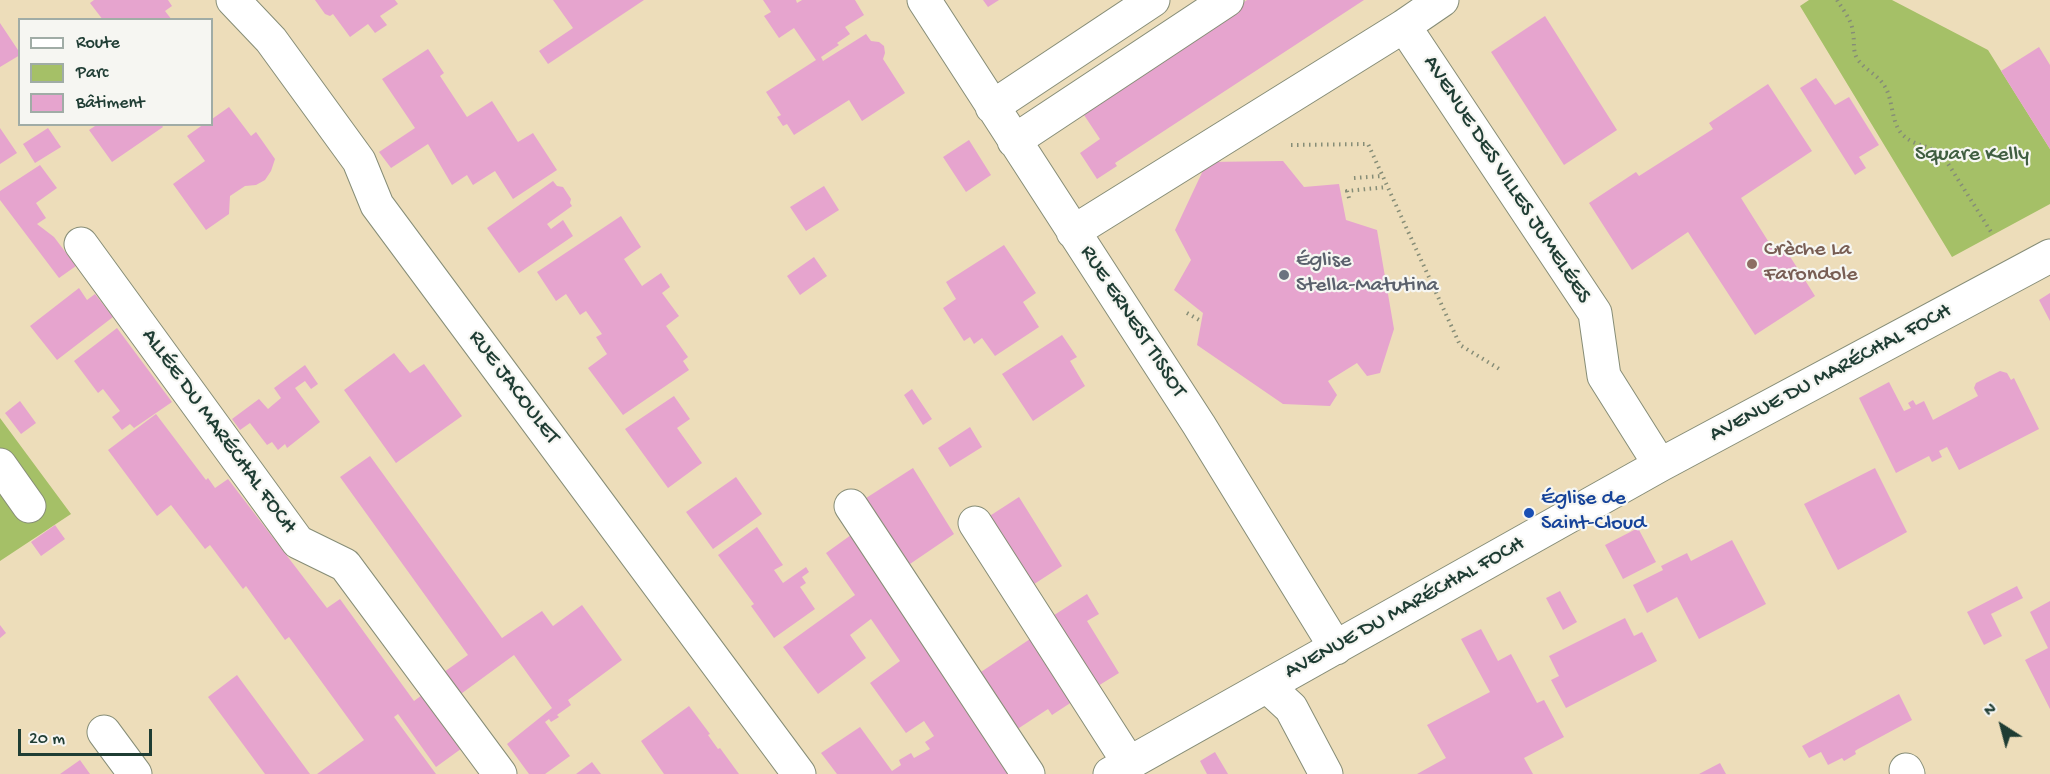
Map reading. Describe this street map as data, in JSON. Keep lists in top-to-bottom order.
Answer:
{
  "streets": {
    "street": [
      "AVENUE DES VILLES JUMELÉES",
      "RUE ERNEST TISSOT",
      "AVENUE DU MARÉCHAL FOCH",
      "RUE JACOULET",
      "ALLÉE DU MARÉCHAL FOCH"
    ]
  },
  "crossings": [
    ["AVENUE DES VILLES JUMELÉES", "AVENUE DU MARÉCHAL FOCH"],
    ["RUE ERNEST TISSOT", "AVENUE DU MARÉCHAL FOCH"]
  ],
  "parks": ["Square Kelly"],
  "places": ["Crèche La Farondole", "Église Stella-Matutina", "Église de Saint-Cloud"],
  "legend": ["Route", "Parc", "Bâtiment"],
  "scale_bar": "20 m",
  "north": "top left"
}
